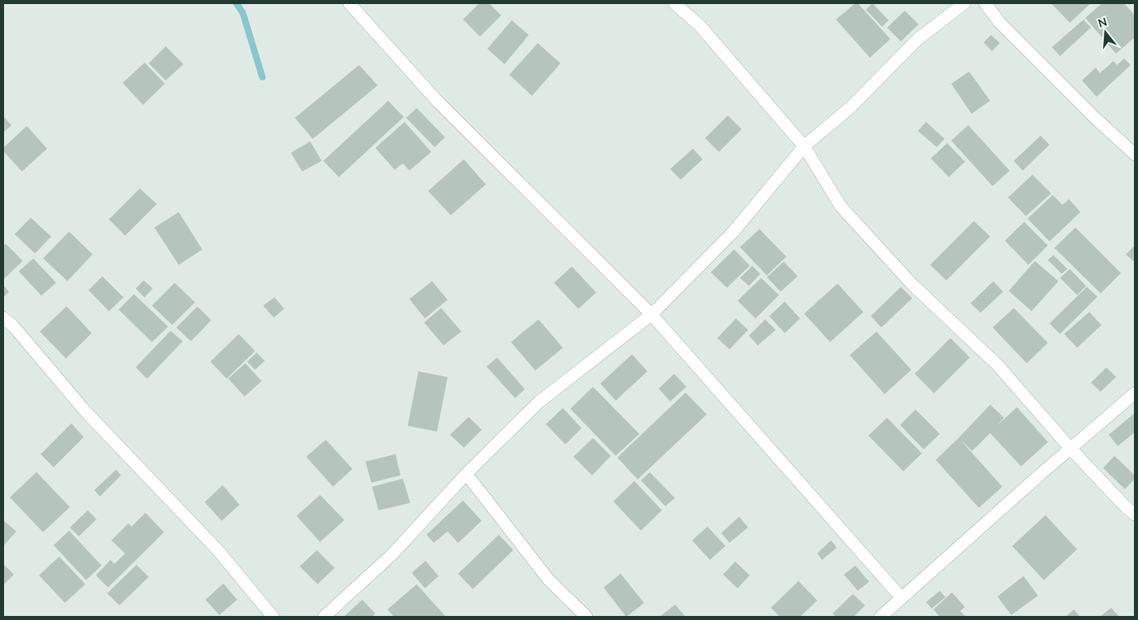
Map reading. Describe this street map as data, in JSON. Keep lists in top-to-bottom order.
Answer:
{
  "north": "top"
}
